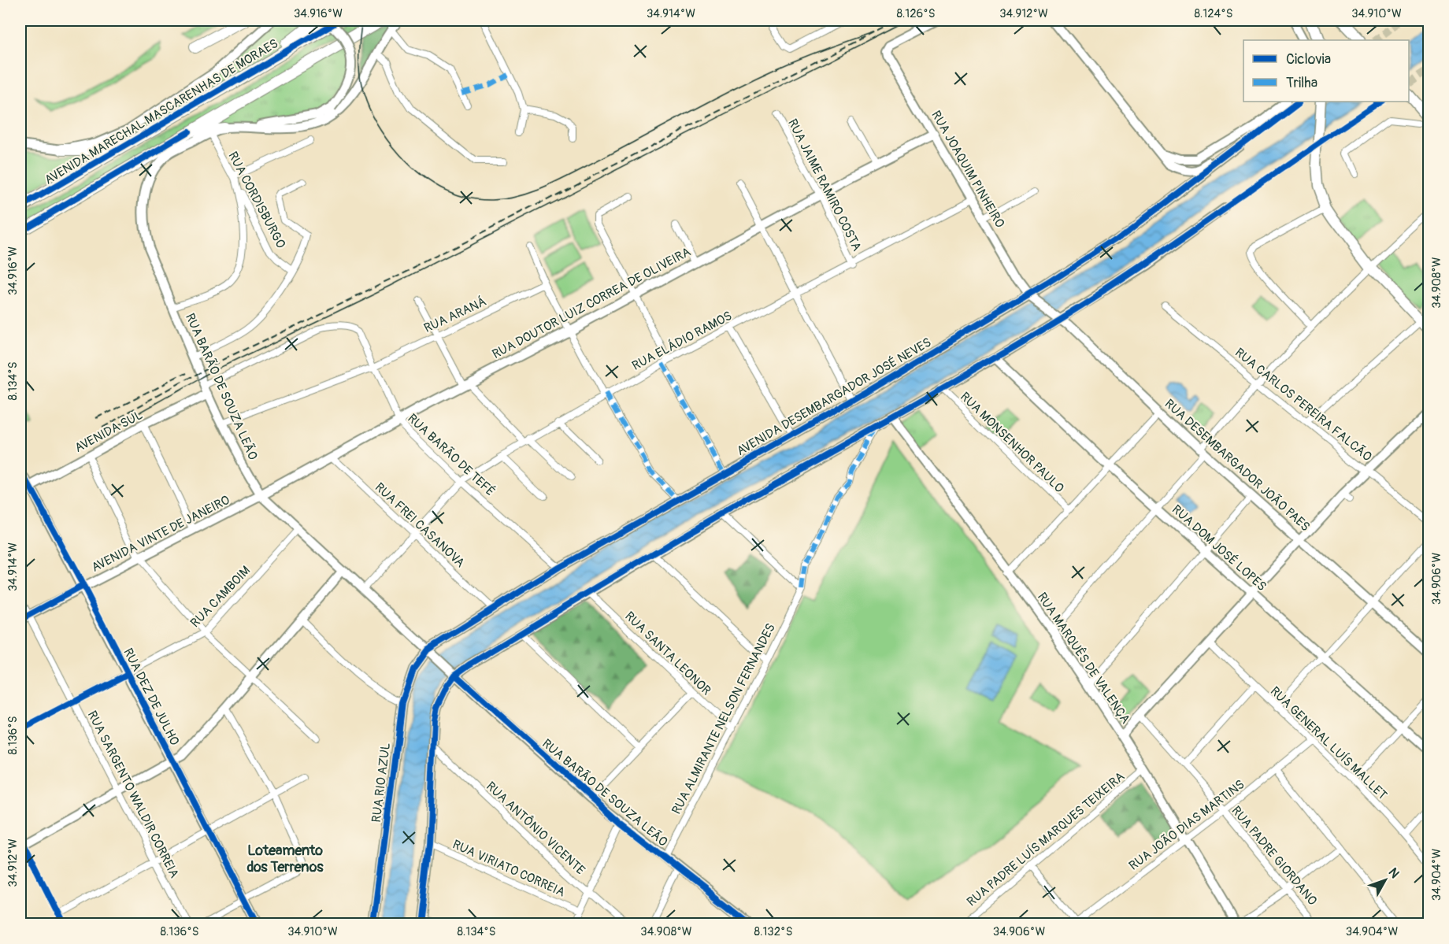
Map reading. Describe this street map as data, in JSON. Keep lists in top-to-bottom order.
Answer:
{
  "streets": {
    "highway": ["AVENIDA MARECHAL MASCARENHAS DE MORAES"],
    "street": [
      "RUA JOAQUIM PINHEIRO",
      "RUA JAIME RAMIRO COSTA",
      "RUA CORDISBURGO",
      "RUA DOUTOR LUIZ CORREA DE OLIVEIRA",
      "RUA ARANÁ",
      "RUA ELÁDIO RAMOS",
      "RUA BARÃO DE SOUZA LEÃO",
      "AVENIDA DESEMBARGADOR JOSÉ NEVES",
      "RUA CARLOS PEREIRA FALCÃO",
      "AVENIDA SUL",
      "RUA MONSENHOR PAULO",
      "RUA BARÃO DE TEFÉ",
      "RUA DESEMBARGADOR JOÃO PAES",
      "RUA FREI CASANOVA",
      "AVENIDA VINTE DE JANEIRO",
      "RUA DOM JOSÉ LOPES",
      "RUA CAMBOIM",
      "RUA SANTA LEONOR",
      "RUA MARQUÊS DE VALENÇA",
      "RUA DEZ DE JULHO",
      "RUA ALMIRANTE NELSON FERNANDES",
      "RUA GENERAL LUÍS MALLET",
      "RUA RIO AZUL",
      "RUA SARGENTO WALDIR CORREIA",
      "RUA JOÃO DIAS MARTINS",
      "RUA ANTÔNIO VICENTE",
      "RUA PADRE LUÍS MARQUES TEIXEIRA",
      "RUA PADRE GIORDANO",
      "RUA VIRIATO CORREIA"
    ]
  },
  "crossings": [
    ["RUA JOAQUIM PINHEIRO", "RUA DOUTOR LUIZ CORREA DE OLIVEIRA"],
    ["RUA JOAQUIM PINHEIRO", "RUA ELÁDIO RAMOS"],
    ["RUA JOAQUIM PINHEIRO", "AVENIDA DESEMBARGADOR JOSÉ NEVES"],
    ["RUA JOAQUIM PINHEIRO", "RUA DESEMBARGADOR JOÃO PAES"],
    ["RUA JAIME RAMIRO COSTA", "RUA DOUTOR LUIZ CORREA DE OLIVEIRA"],
    ["RUA JAIME RAMIRO COSTA", "RUA ELÁDIO RAMOS"],
    ["RUA CORDISBURGO", "RUA BARÃO DE SOUZA LEÃO"],
    ["RUA DOUTOR LUIZ CORREA DE OLIVEIRA", "RUA BARÃO DE SOUZA LEÃO"],
    ["RUA DOUTOR LUIZ CORREA DE OLIVEIRA", "RUA BARÃO DE TEFÉ"],
    ["RUA DOUTOR LUIZ CORREA DE OLIVEIRA", "RUA FREI CASANOVA"],
    ["RUA DOUTOR LUIZ CORREA DE OLIVEIRA", "AVENIDA VINTE DE JANEIRO"],
    ["RUA ARANÁ", "RUA BARÃO DE SOUZA LEÃO"],
    ["RUA ARANÁ", "RUA BARÃO DE TEFÉ"],
    ["RUA ELÁDIO RAMOS", "RUA BARÃO DE SOUZA LEÃO"],
    ["RUA ELÁDIO RAMOS", "RUA BARÃO DE TEFÉ"],
    ["RUA ELÁDIO RAMOS", "RUA FREI CASANOVA"],
    ["RUA BARÃO DE SOUZA LEÃO", "AVENIDA DESEMBARGADOR JOSÉ NEVES"],
    ["RUA BARÃO DE SOUZA LEÃO", "AVENIDA SUL"],
    ["RUA BARÃO DE SOUZA LEÃO", "AVENIDA VINTE DE JANEIRO"],
    ["RUA BARÃO DE SOUZA LEÃO", "RUA CAMBOIM"],
    ["RUA BARÃO DE SOUZA LEÃO", "RUA ALMIRANTE NELSON FERNANDES"],
    ["RUA BARÃO DE SOUZA LEÃO", "RUA RIO AZUL"],
    ["AVENIDA DESEMBARGADOR JOSÉ NEVES", "RUA BARÃO DE TEFÉ"],
    ["AVENIDA DESEMBARGADOR JOSÉ NEVES", "RUA DESEMBARGADOR JOÃO PAES"],
    ["AVENIDA DESEMBARGADOR JOSÉ NEVES", "RUA FREI CASANOVA"],
    ["AVENIDA DESEMBARGADOR JOSÉ NEVES", "RUA RIO AZUL"],
    ["AVENIDA SUL", "RUA BARÃO DE TEFÉ"],
    ["AVENIDA SUL", "RUA DEZ DE JULHO"],
    ["AVENIDA VINTE DE JANEIRO", "RUA DEZ DE JULHO"],
    ["AVENIDA VINTE DE JANEIRO", "RUA SARGENTO WALDIR CORREIA"],
    ["RUA CAMBOIM", "RUA DEZ DE JULHO"],
    ["RUA CAMBOIM", "RUA SARGENTO WALDIR CORREIA"],
    ["RUA SANTA LEONOR", "RUA ALMIRANTE NELSON FERNANDES"],
    ["RUA MARQUÊS DE VALENÇA", "RUA JOÃO DIAS MARTINS"],
    ["RUA MARQUÊS DE VALENÇA", "RUA PADRE LUÍS MARQUES TEIXEIRA"],
    ["RUA GENERAL LUÍS MALLET", "RUA JOÃO DIAS MARTINS"],
    ["RUA JOÃO DIAS MARTINS", "RUA PADRE GIORDANO"]
  ],
  "districts": ["Loteamento dos Terrenos"],
  "legend": ["Ciclovia", "Trilha"],
  "north": "top right",
  "coordinates": [
    "34.916°W",
    "34.914°W",
    "8.126°S",
    "34.912°W",
    "8.124°S",
    "34.910°W",
    "34.908°W",
    "8.134°S",
    "34.906°W",
    "8.136°S",
    "34.904°W",
    "8.132°S"
  ]
}
